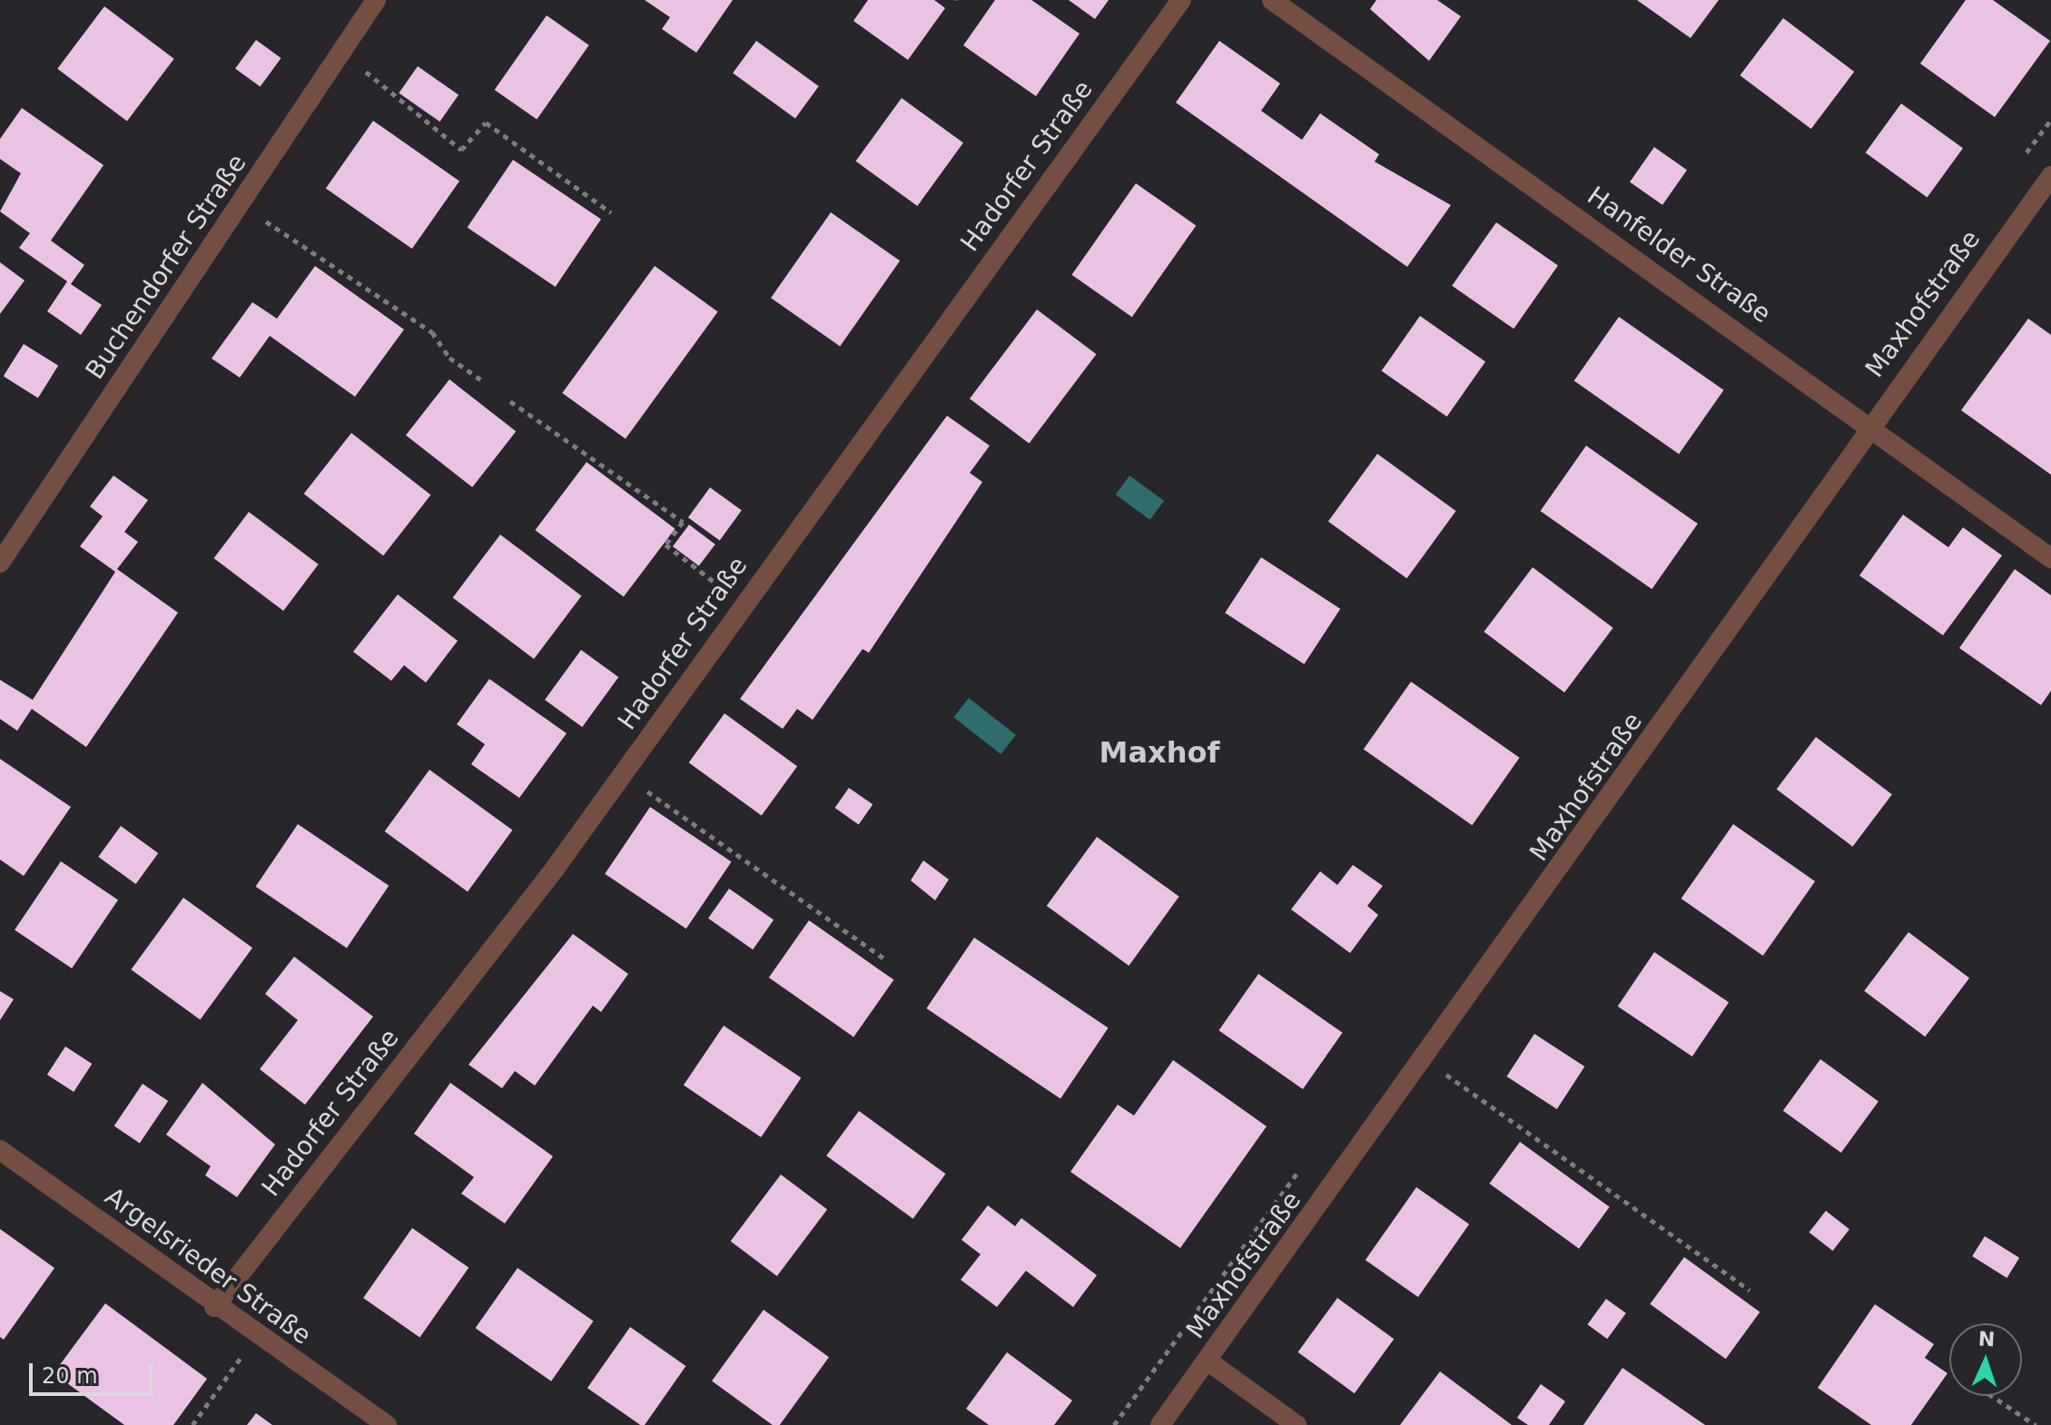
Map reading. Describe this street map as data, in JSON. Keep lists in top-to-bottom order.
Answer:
{
  "streets": {
    "street": [
      "Hadorfer Straße",
      "Hanfelder Straße",
      "Buchendorfer Straße",
      "Maxhofstraße",
      "Argelsrieder Straße"
    ]
  },
  "crossings": [
    ["Hadorfer Straße", "Argelsrieder Straße"],
    ["Hanfelder Straße", "Maxhofstraße"]
  ],
  "districts": ["Maxhof"],
  "scale_bar": "20 m",
  "north": "top"
}
